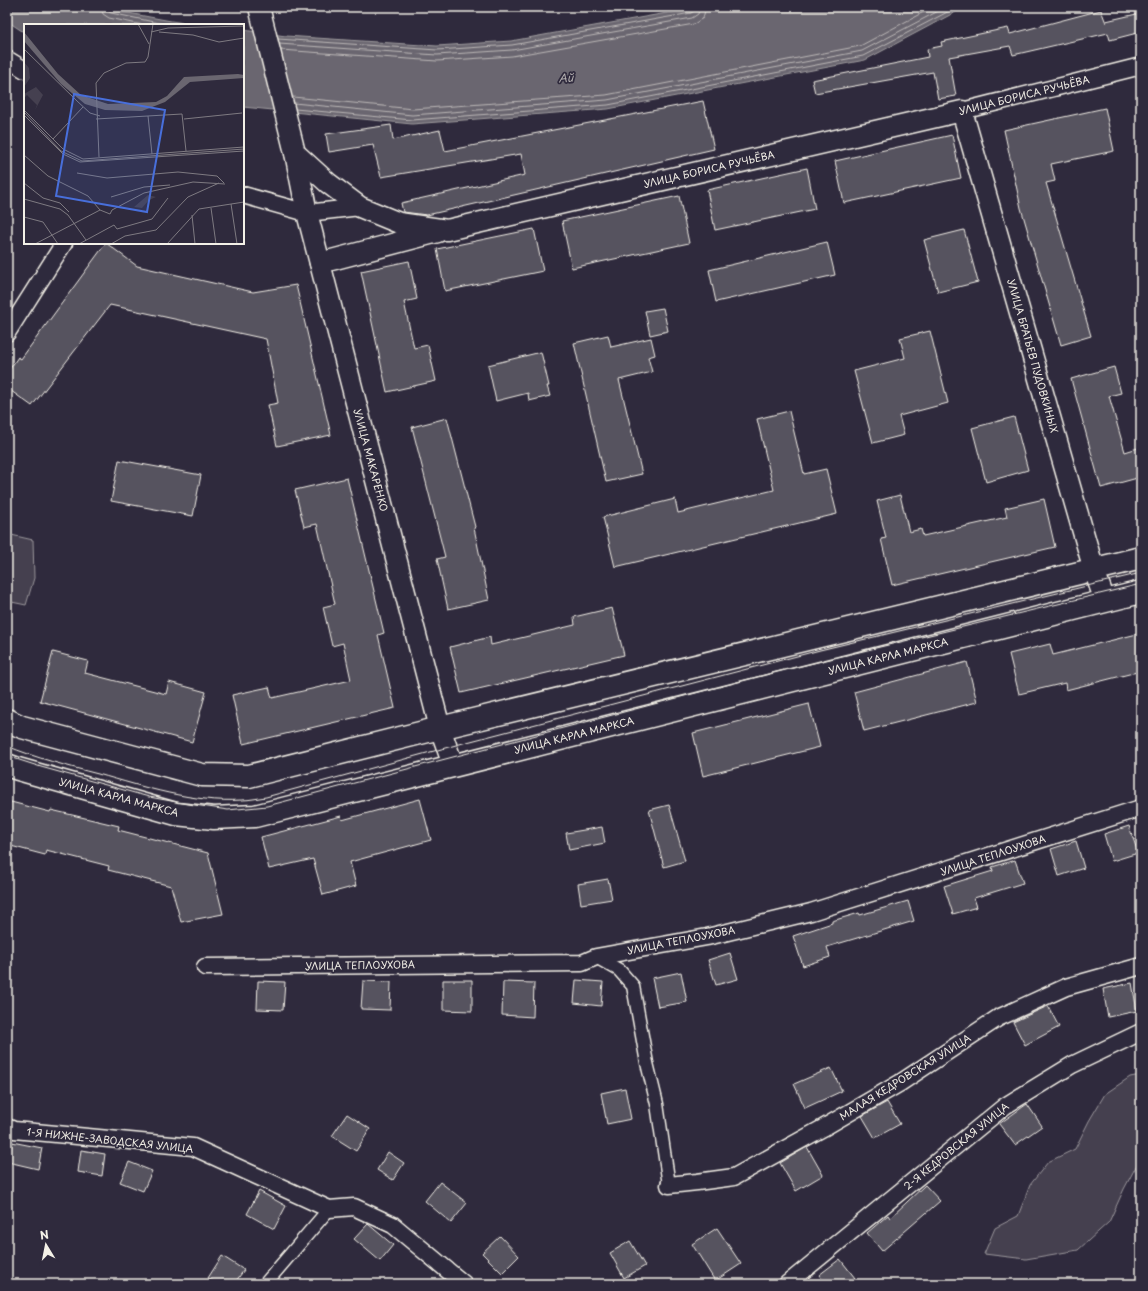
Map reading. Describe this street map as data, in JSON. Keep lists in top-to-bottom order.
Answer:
{
  "streets": {
    "main road": ["УЛИЦА КАРЛА МАРКСА"],
    "street": [
      "УЛИЦА БОРИСА РУЧЬЁВА",
      "УЛИЦА БРАТЬЕВ ПУДОВКИНЫХ",
      "УЛИЦА МАКАРЕНКО",
      "УЛИЦА ТЕПЛОУХОВА",
      "МАЛАЯ КЕДРОВСКАЯ УЛИЦА",
      "1-Я НИЖНЕ-ЗАВОДСКАЯ УЛИЦА",
      "2-Я КЕДРОВСКАЯ УЛИЦА"
    ]
  },
  "crossings": [
    ["УЛИЦА БОРИСА РУЧЬЁВА", "УЛИЦА БРАТЬЕВ ПУДОВКИНЫХ"],
    ["УЛИЦА БОРИСА РУЧЬЁВА", "УЛИЦА МАКАРЕНКО"],
    ["УЛИЦА БРАТЬЕВ ПУДОВКИНЫХ", "УЛИЦА КАРЛА МАРКСА"],
    ["УЛИЦА МАКАРЕНКО", "УЛИЦА КАРЛА МАРКСА"]
  ],
  "water": ["Ай"],
  "north": "top"
}
